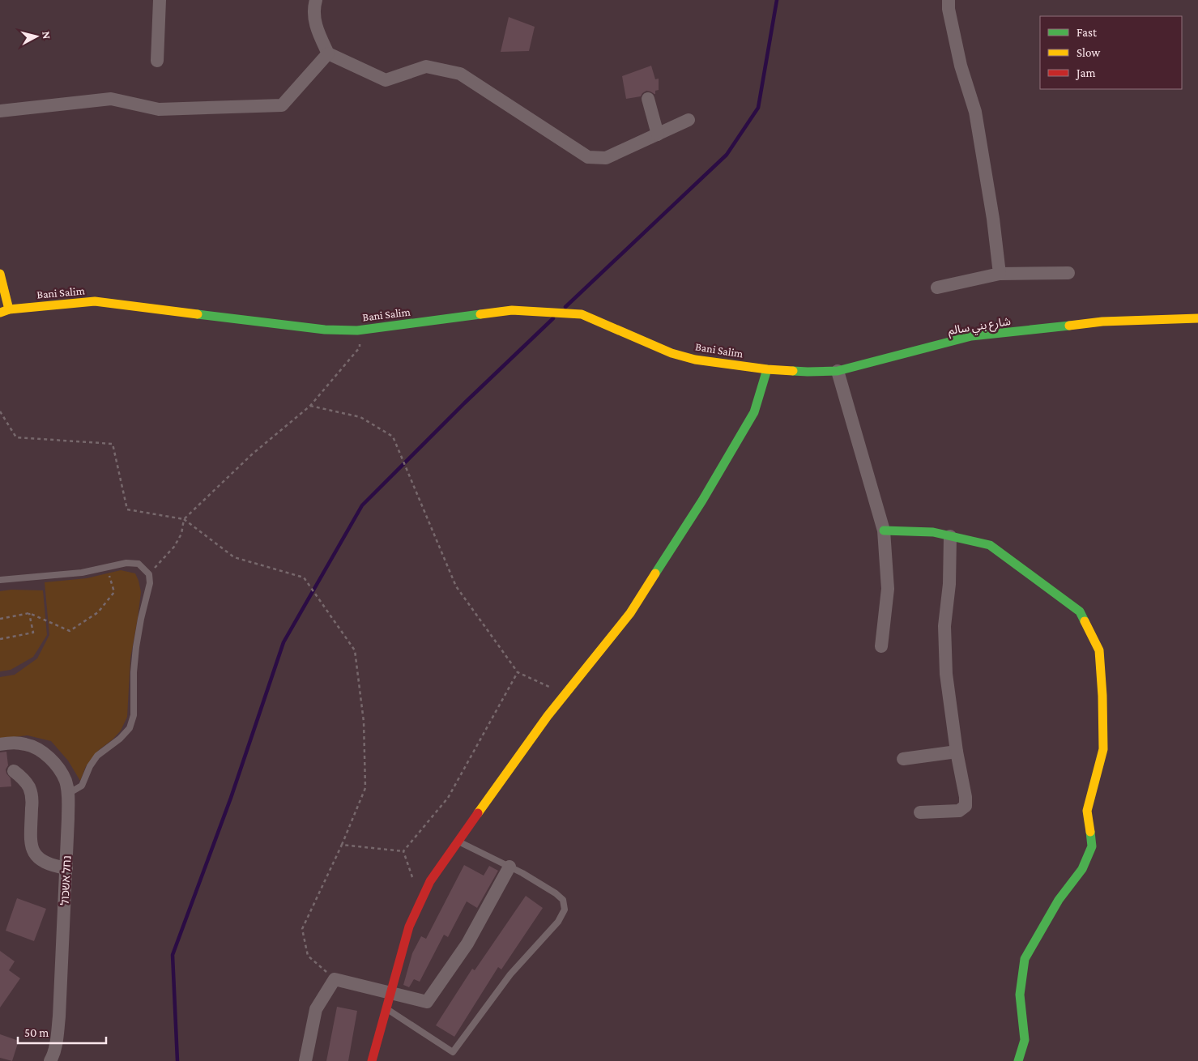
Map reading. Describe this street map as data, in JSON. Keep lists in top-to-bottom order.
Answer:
{
  "streets": {
    "street": ["Bani Salim", "شارع بني سالم", "נחל אשכול"]
  },
  "crossings": [
    ["Bani Salim", "شارع بني سالم"]
  ],
  "legend": ["Fast", "Slow", "Jam"],
  "scale_bar": "50 m",
  "north": "right"
}
